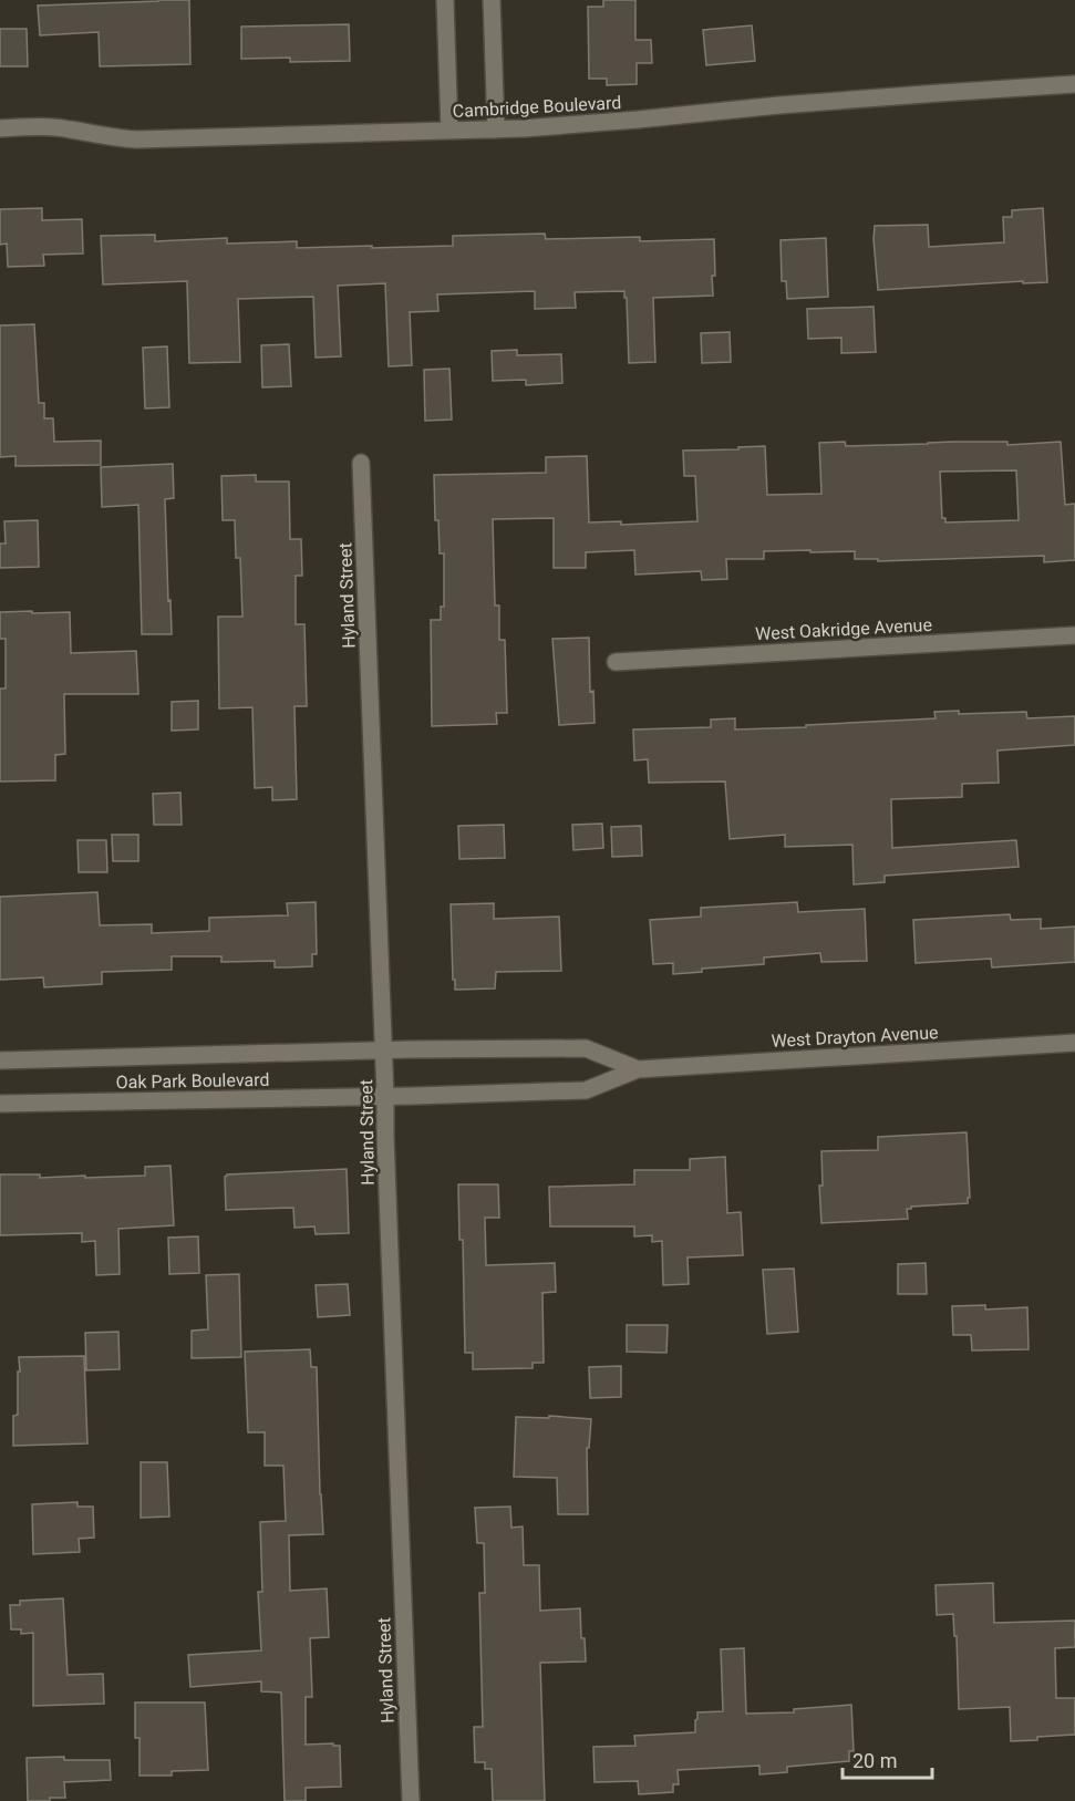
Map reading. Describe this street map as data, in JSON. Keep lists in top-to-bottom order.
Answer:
{
  "streets": {
    "street": [
      "Cambridge Boulevard",
      "Hyland Street",
      "West Oakridge Avenue",
      "West Drayton Avenue",
      "Oak Park Boulevard"
    ]
  },
  "crossings": [
    ["Hyland Street", "West Drayton Avenue"],
    ["Hyland Street", "Oak Park Boulevard"],
    ["West Drayton Avenue", "Oak Park Boulevard"]
  ],
  "scale_bar": "20 m"
}
